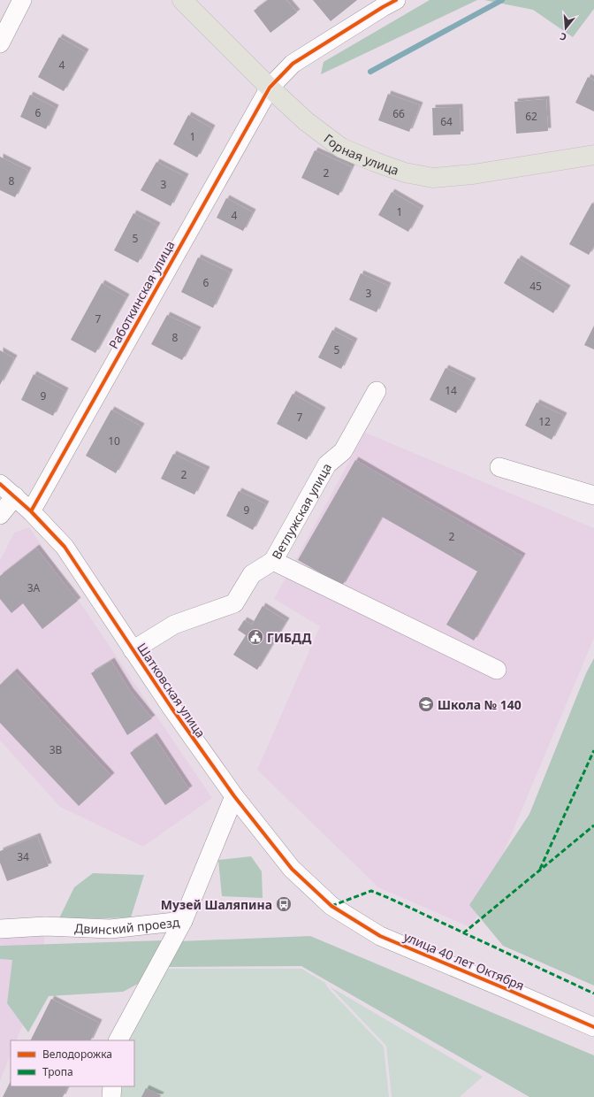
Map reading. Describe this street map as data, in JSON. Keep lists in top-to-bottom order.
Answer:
{
  "streets": {
    "main road": ["Горная улица"],
    "street": [
      "Работкинская улица",
      "Ветлужская улица",
      "Шатковская улица",
      "Двинский проезд",
      "улица 40 лет Октября"
    ]
  },
  "crossings": [
    ["Горная улица", "Работкинская улица"],
    ["Работкинская улица", "Шатковская улица"],
    ["Ветлужская улица", "Шатковская улица"],
    ["Шатковская улица", "Двинский проезд"],
    ["Шатковская улица", "улица 40 лет Октября"]
  ],
  "places": {
    "public building": ["ГИБДД"],
    "school or university": ["Школа № 140"],
    "bus stop": ["Музей Шаляпина"]
  },
  "house_numbers": [
    "4",
    "6",
    "66",
    "62",
    "64",
    "1",
    "2",
    "8",
    "3",
    "1",
    "4",
    "5",
    "6",
    "45",
    "3",
    "7",
    "8",
    "5",
    "14",
    "9",
    "7",
    "12",
    "10",
    "2",
    "9",
    "2",
    "3А",
    "3В",
    "34"
  ],
  "legend": ["Велодорожка", "Тропа"],
  "north": "bottom"
}
